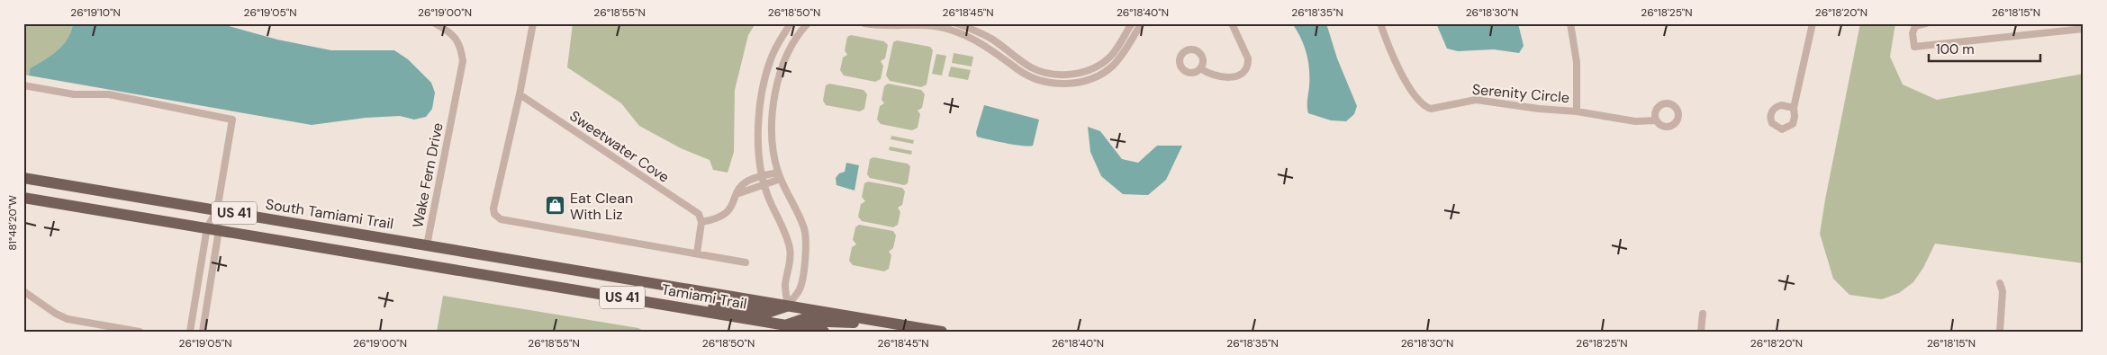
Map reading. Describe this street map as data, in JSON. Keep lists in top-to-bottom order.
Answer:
{
  "streets": {
    "main road": ["US 41", "South Tamiami Trail", "Tamiami Trail"],
    "street": ["Serenity Circle", "Sweetwater Cove", "Wake Fern Drive"]
  },
  "crossings": [
    ["Wake Fern Drive", "South Tamiami Trail"],
    ["US 41", "Tamiami Trail"],
    ["South Tamiami Trail", "Tamiami Trail"]
  ],
  "places": {
    "shop": ["Eat Clean With Liz"]
  },
  "scale_bar": "100 m",
  "coordinates": [
    "26°19'10\"N",
    "26°19'05\"N",
    "26°19'00\"N",
    "26°18'55\"N",
    "26°18'50\"N",
    "26°18'45\"N",
    "26°18'40\"N",
    "26°18'35\"N",
    "26°18'30\"N",
    "26°18'25\"N",
    "26°18'20\"N",
    "26°18'15\"N",
    "81°48'20\"W"
  ]
}
